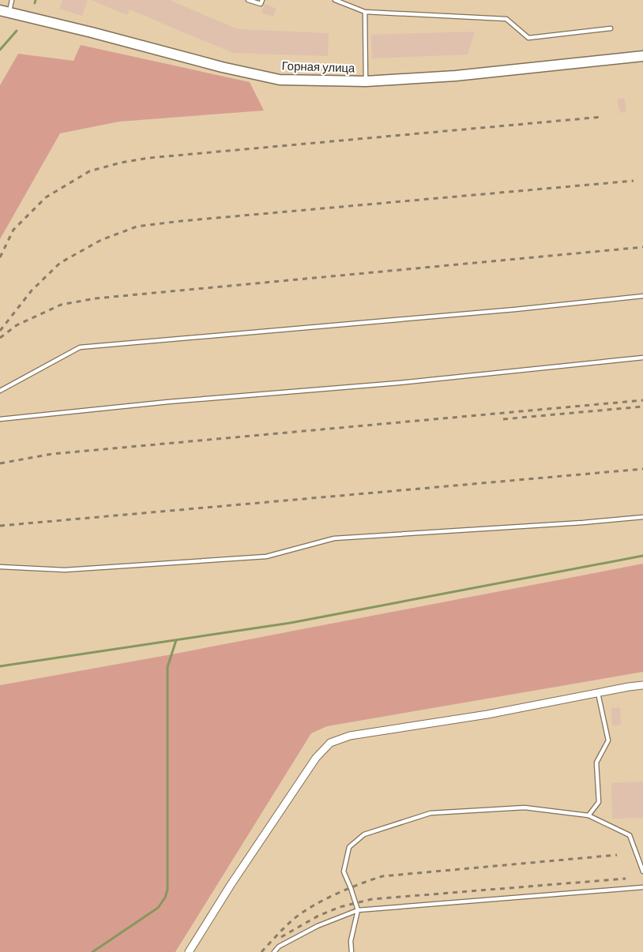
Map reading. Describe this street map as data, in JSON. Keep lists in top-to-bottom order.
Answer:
{
  "streets": {
    "street": ["Горная улица"]
  }
}
